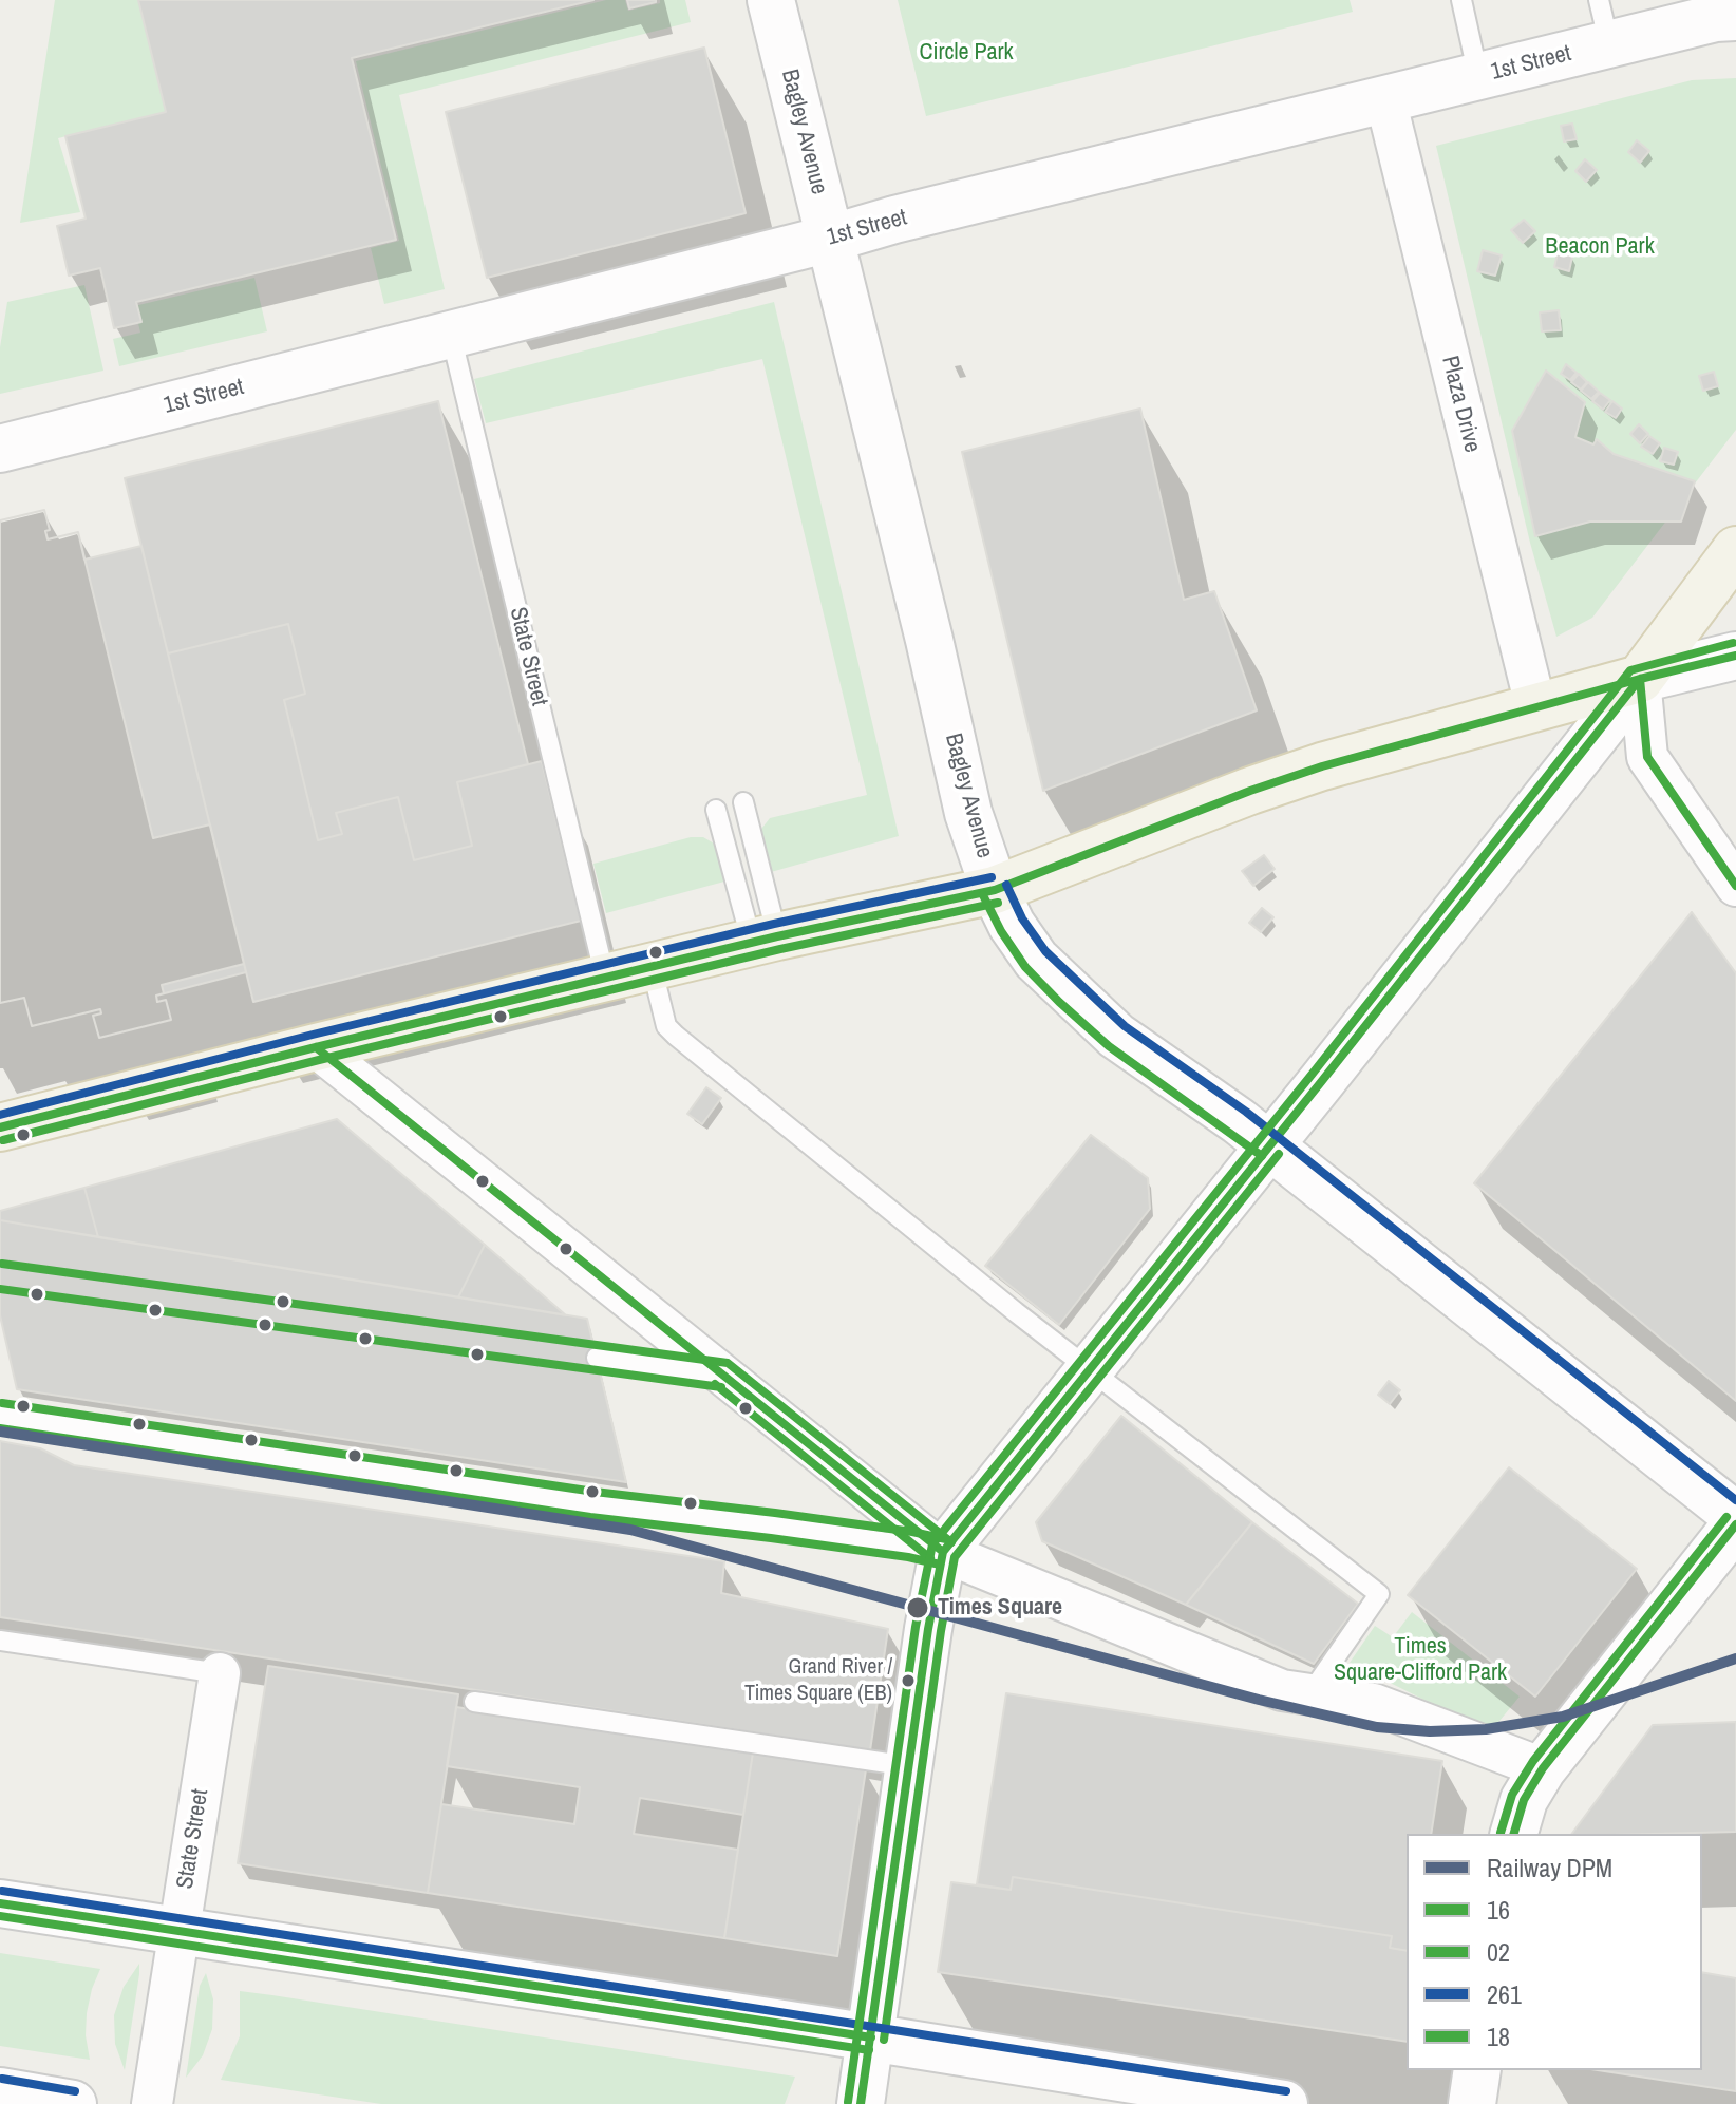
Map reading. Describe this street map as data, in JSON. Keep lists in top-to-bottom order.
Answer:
{
  "streets": {
    "street": [
      "1st Street",
      "Bagley Avenue",
      "Plaza Drive",
      "State Street"
    ]
  },
  "crossings": [
    ["1st Street", "Bagley Avenue"],
    ["1st Street", "Plaza Drive"],
    ["1st Street", "State Street"]
  ],
  "parks": ["Circle Park", "Beacon Park", "Times Square-Clifford Park"],
  "places": ["Times Square", "Grand River / Times Square (EB)"],
  "lines": [
    "transit line 18",
    "transit line 16",
    "transit line 261",
    "transit line 02",
    "rail line DPM"
  ],
  "legend": [
    "Railway DPM",
    "16",
    "02",
    "261",
    "18"
  ]
}
